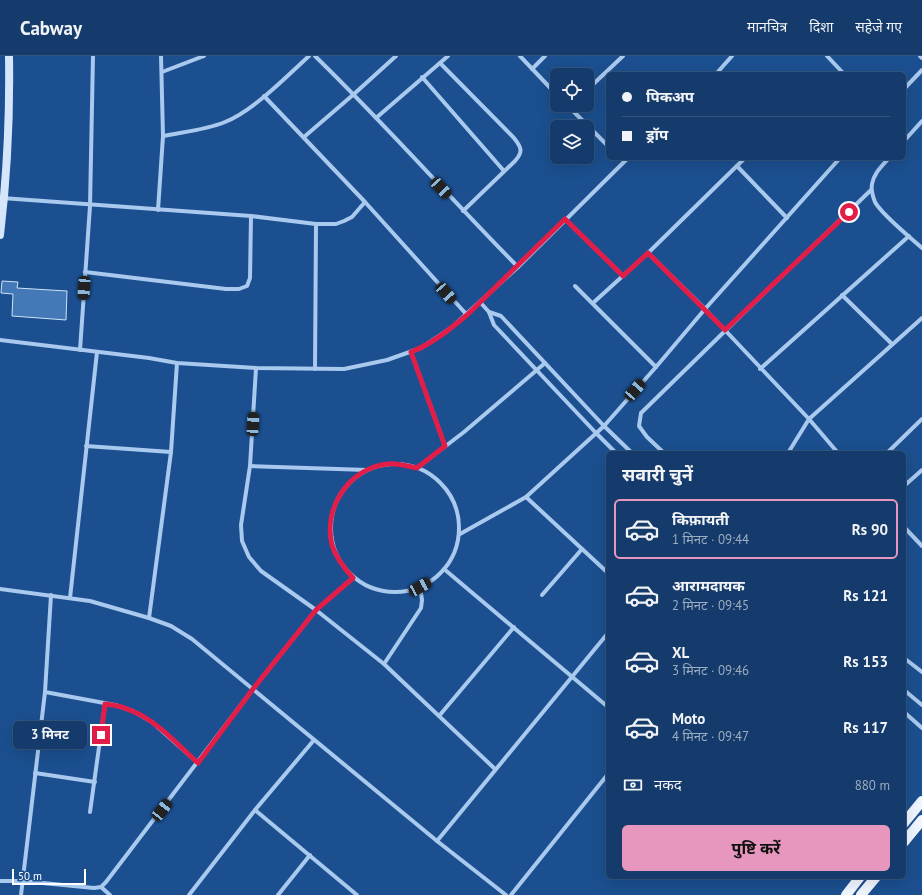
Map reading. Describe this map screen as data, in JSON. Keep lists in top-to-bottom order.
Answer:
{
  "scale_bar": "50 m",
  "page": {
    "header": "Cabway",
    "nav": ["मानचित्र", "दिशा", "सहेजे गए"],
    "banner": ["पिकअप", "ड्रॉप"],
    "heading": "सवारी चुनें",
    "list": [
      {
        "name": "किफ़ायती",
        "note": "1 मिनट · 09:44",
        "value": "Rs 90"
      },
      {
        "name": "आरामदायक",
        "note": "2 मिनट · 09:45",
        "value": "Rs 121"
      },
      {
        "name": "XL",
        "note": "3 मिनट · 09:46",
        "value": "Rs 153"
      },
      {
        "name": "Moto",
        "note": "4 मिनट · 09:47",
        "value": "Rs 117"
      }
    ],
    "bubble": "3 मिनट",
    "pay": ["नकद", "880 m"],
    "buttons": "पुष्टि करें",
    "scale": "50 m"
  }
}
